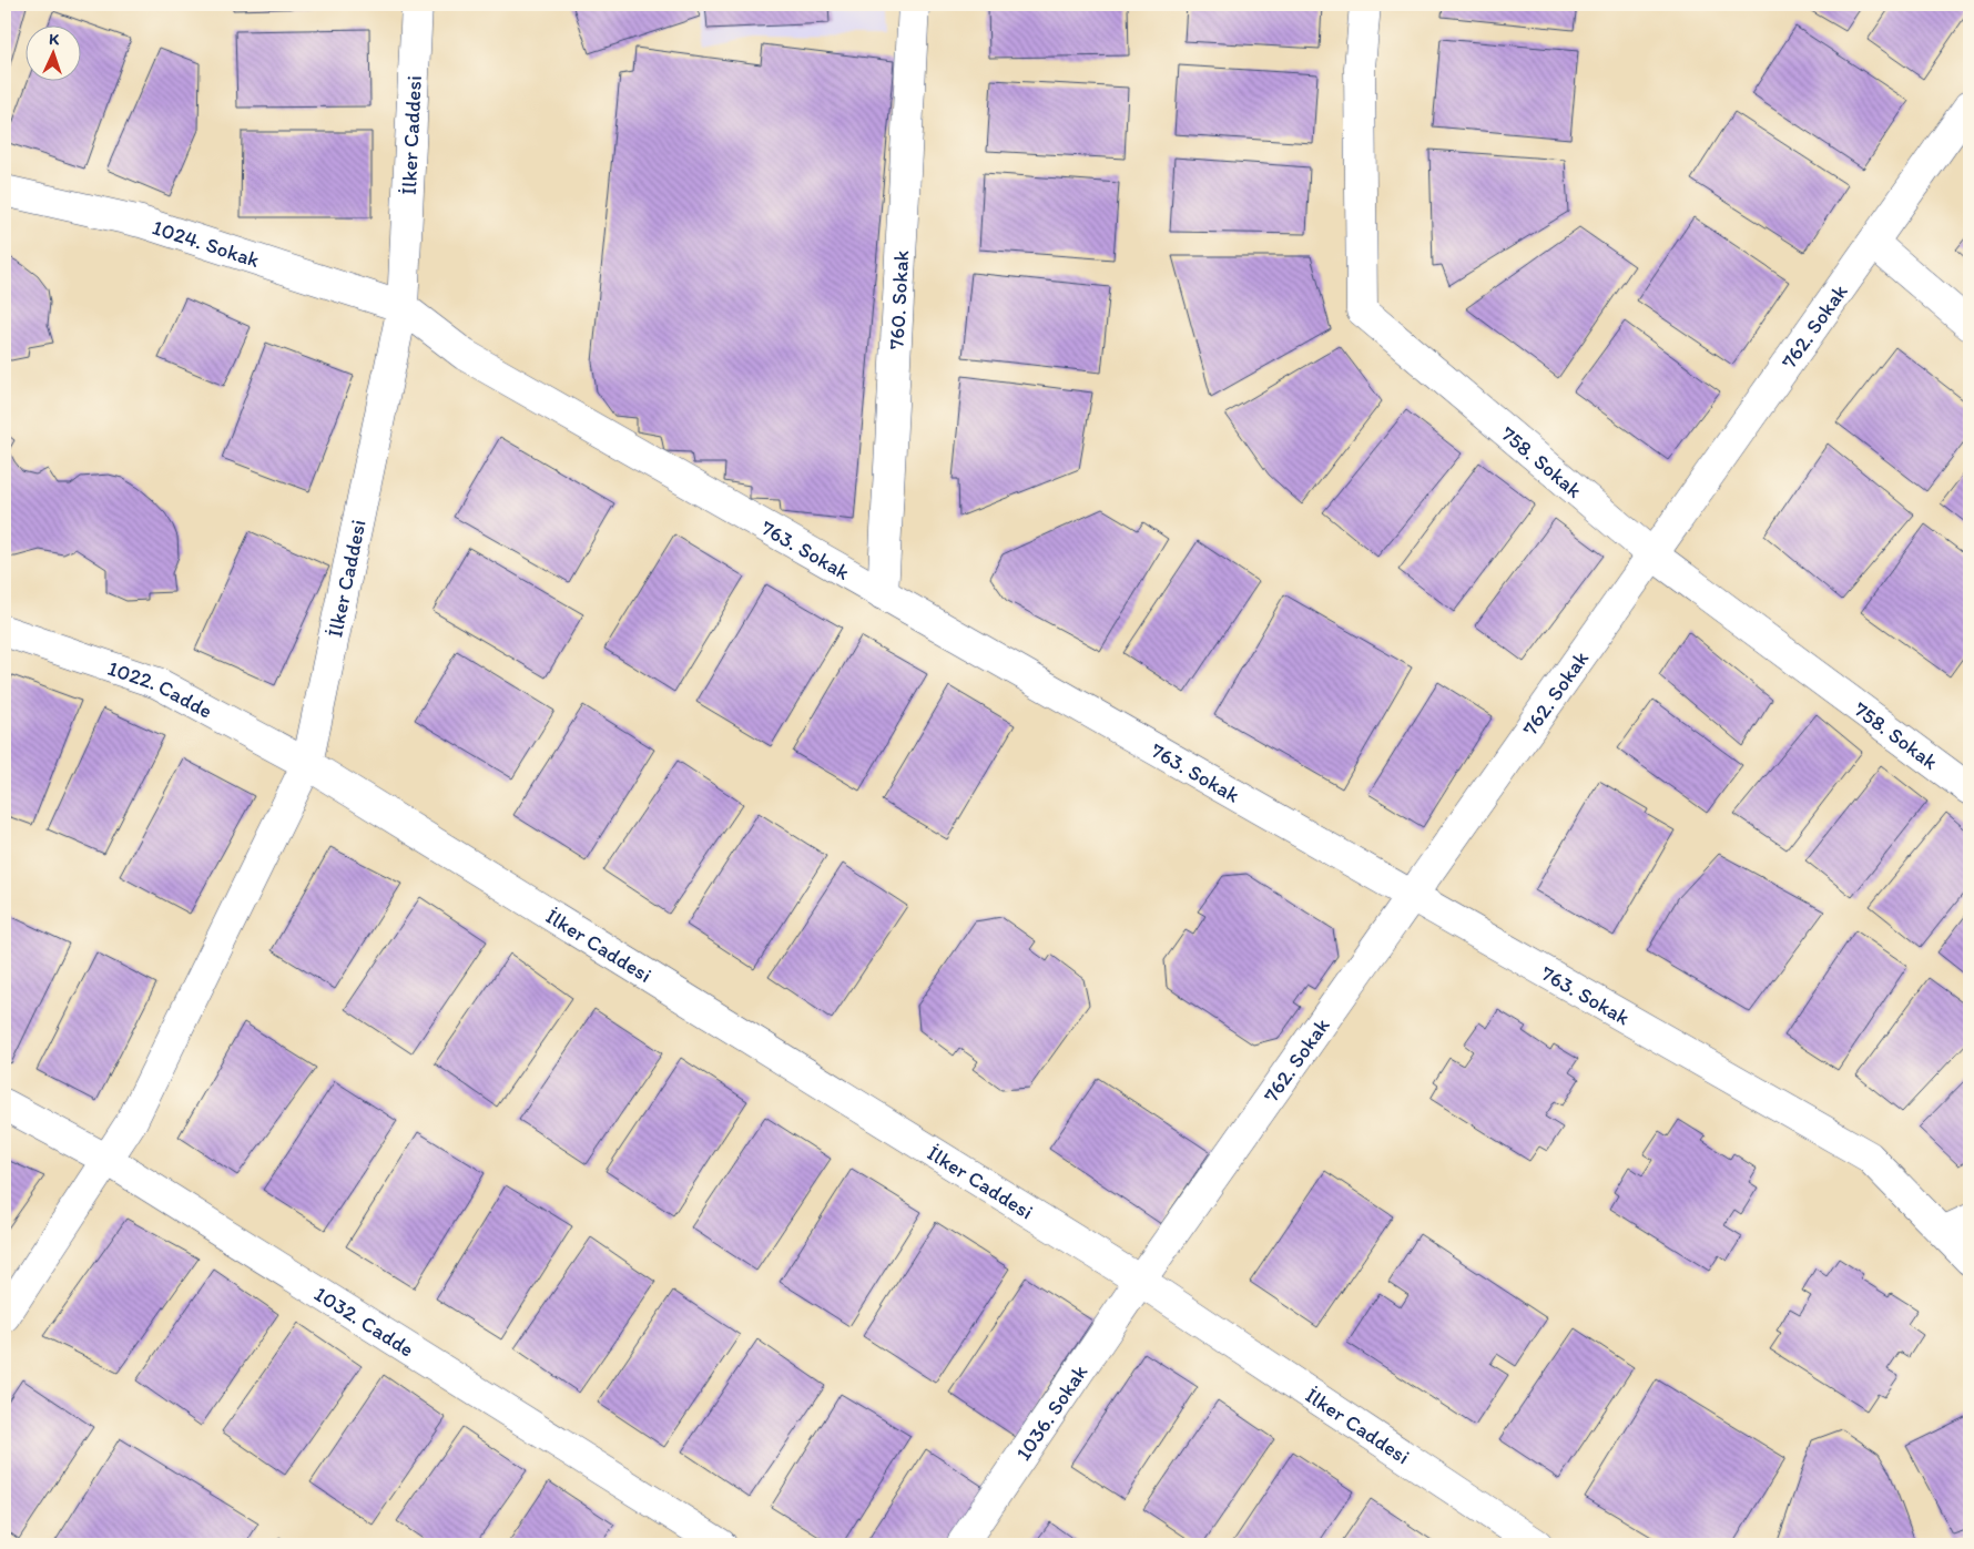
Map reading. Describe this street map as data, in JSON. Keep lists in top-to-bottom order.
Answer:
{
  "streets": {
    "street": [
      "İlker Caddesi",
      "1024. Sokak",
      "760. Sokak",
      "762. Sokak",
      "758. Sokak",
      "763. Sokak",
      "1022. Cadde",
      "1032. Cadde",
      "1036. Sokak"
    ]
  },
  "crossings": [
    ["İlker Caddesi", "1024. Sokak"],
    ["İlker Caddesi", "762. Sokak"],
    ["İlker Caddesi", "763. Sokak"],
    ["İlker Caddesi", "1022. Cadde"],
    ["İlker Caddesi", "1036. Sokak"],
    ["1024. Sokak", "763. Sokak"],
    ["760. Sokak", "763. Sokak"],
    ["762. Sokak", "758. Sokak"],
    ["762. Sokak", "763. Sokak"],
    ["762. Sokak", "1036. Sokak"]
  ],
  "north": "top"
}
